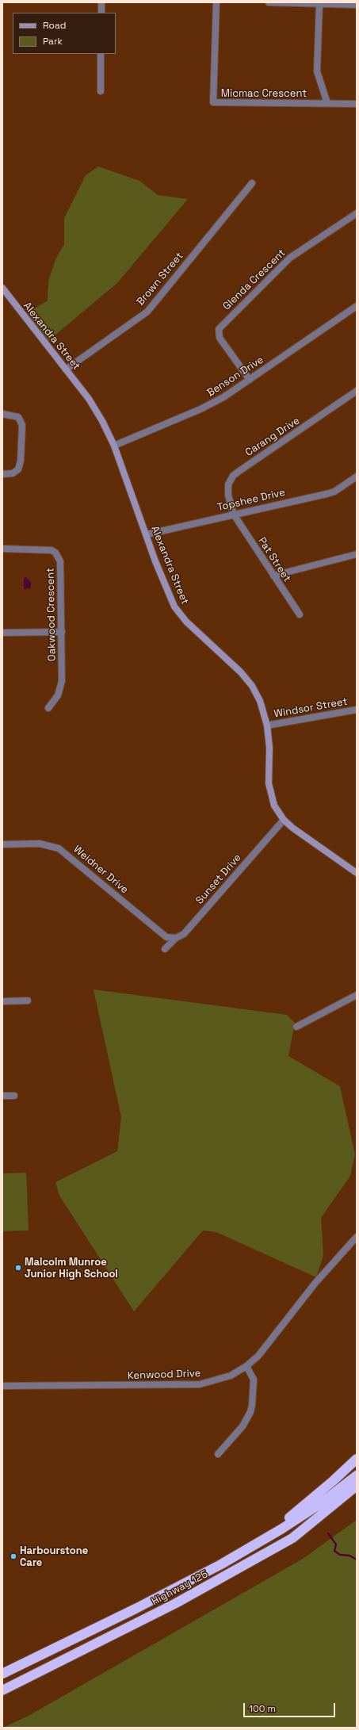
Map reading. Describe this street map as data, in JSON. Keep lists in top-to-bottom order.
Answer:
{
  "streets": {
    "highway": ["Highway 125"],
    "main road": ["Alexandra Street"],
    "street": [
      "Micmac Crescent",
      "Brown Street",
      "Glenda Crescent",
      "Benson Drive",
      "Carang Drive",
      "Topshee Drive",
      "Pat Street",
      "Oakwood Crescent",
      "Windsor Street",
      "Weidner Drive",
      "Sunset Drive",
      "Kenwood Drive"
    ]
  },
  "crossings": [
    ["Brown Street", "Alexandra Street"],
    ["Glenda Crescent", "Benson Drive"],
    ["Alexandra Street", "Benson Drive"],
    ["Alexandra Street", "Topshee Drive"],
    ["Alexandra Street", "Windsor Street"],
    ["Alexandra Street", "Sunset Drive"],
    ["Carang Drive", "Topshee Drive"],
    ["Carang Drive", "Pat Street"],
    ["Topshee Drive", "Pat Street"],
    ["Weidner Drive", "Sunset Drive"]
  ],
  "places": ["Malcolm Munroe Junior High School", "Harbourstone Care"],
  "legend": ["Road", "Park"],
  "scale_bar": "100 m"
}
